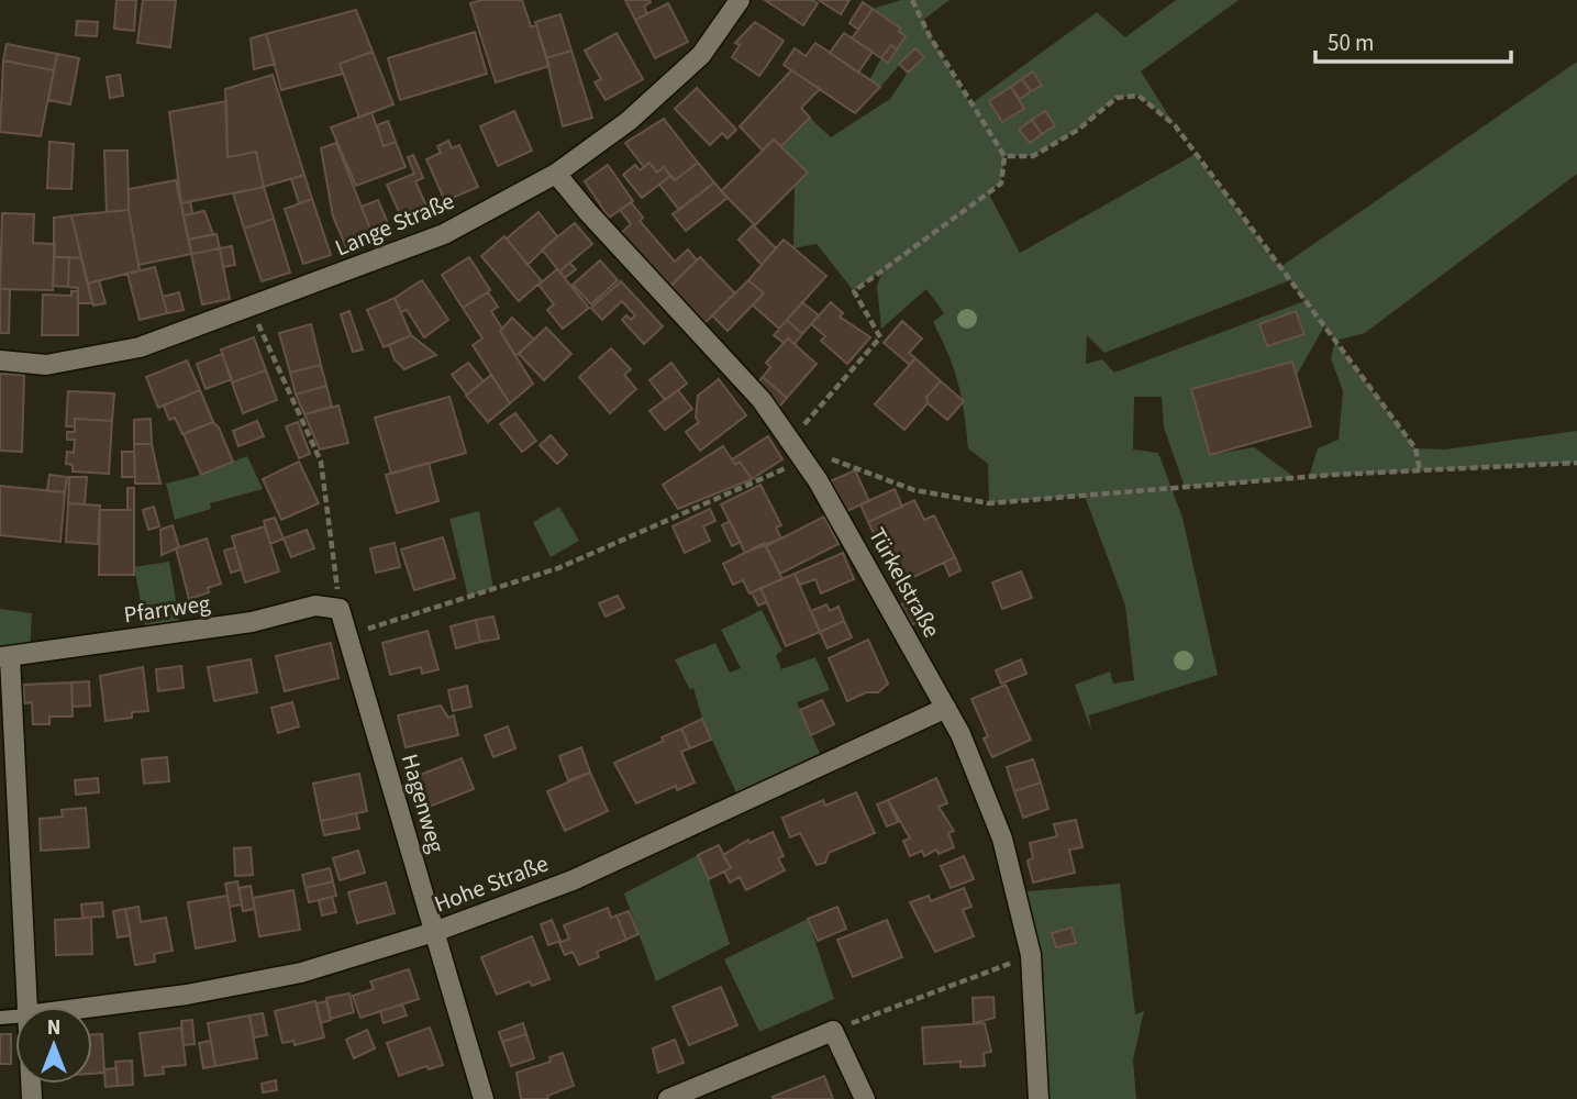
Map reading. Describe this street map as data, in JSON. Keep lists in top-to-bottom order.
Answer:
{
  "streets": {
    "street": [
      "Lange Straße",
      "Türkelstraße",
      "Pfarrweg",
      "Hagenweg",
      "Hohe Straße"
    ]
  },
  "crossings": [
    ["Lange Straße", "Türkelstraße"],
    ["Türkelstraße", "Hohe Straße"],
    ["Pfarrweg", "Hagenweg"],
    ["Hagenweg", "Hohe Straße"]
  ],
  "scale_bar": "50 m",
  "north": "top"
}
